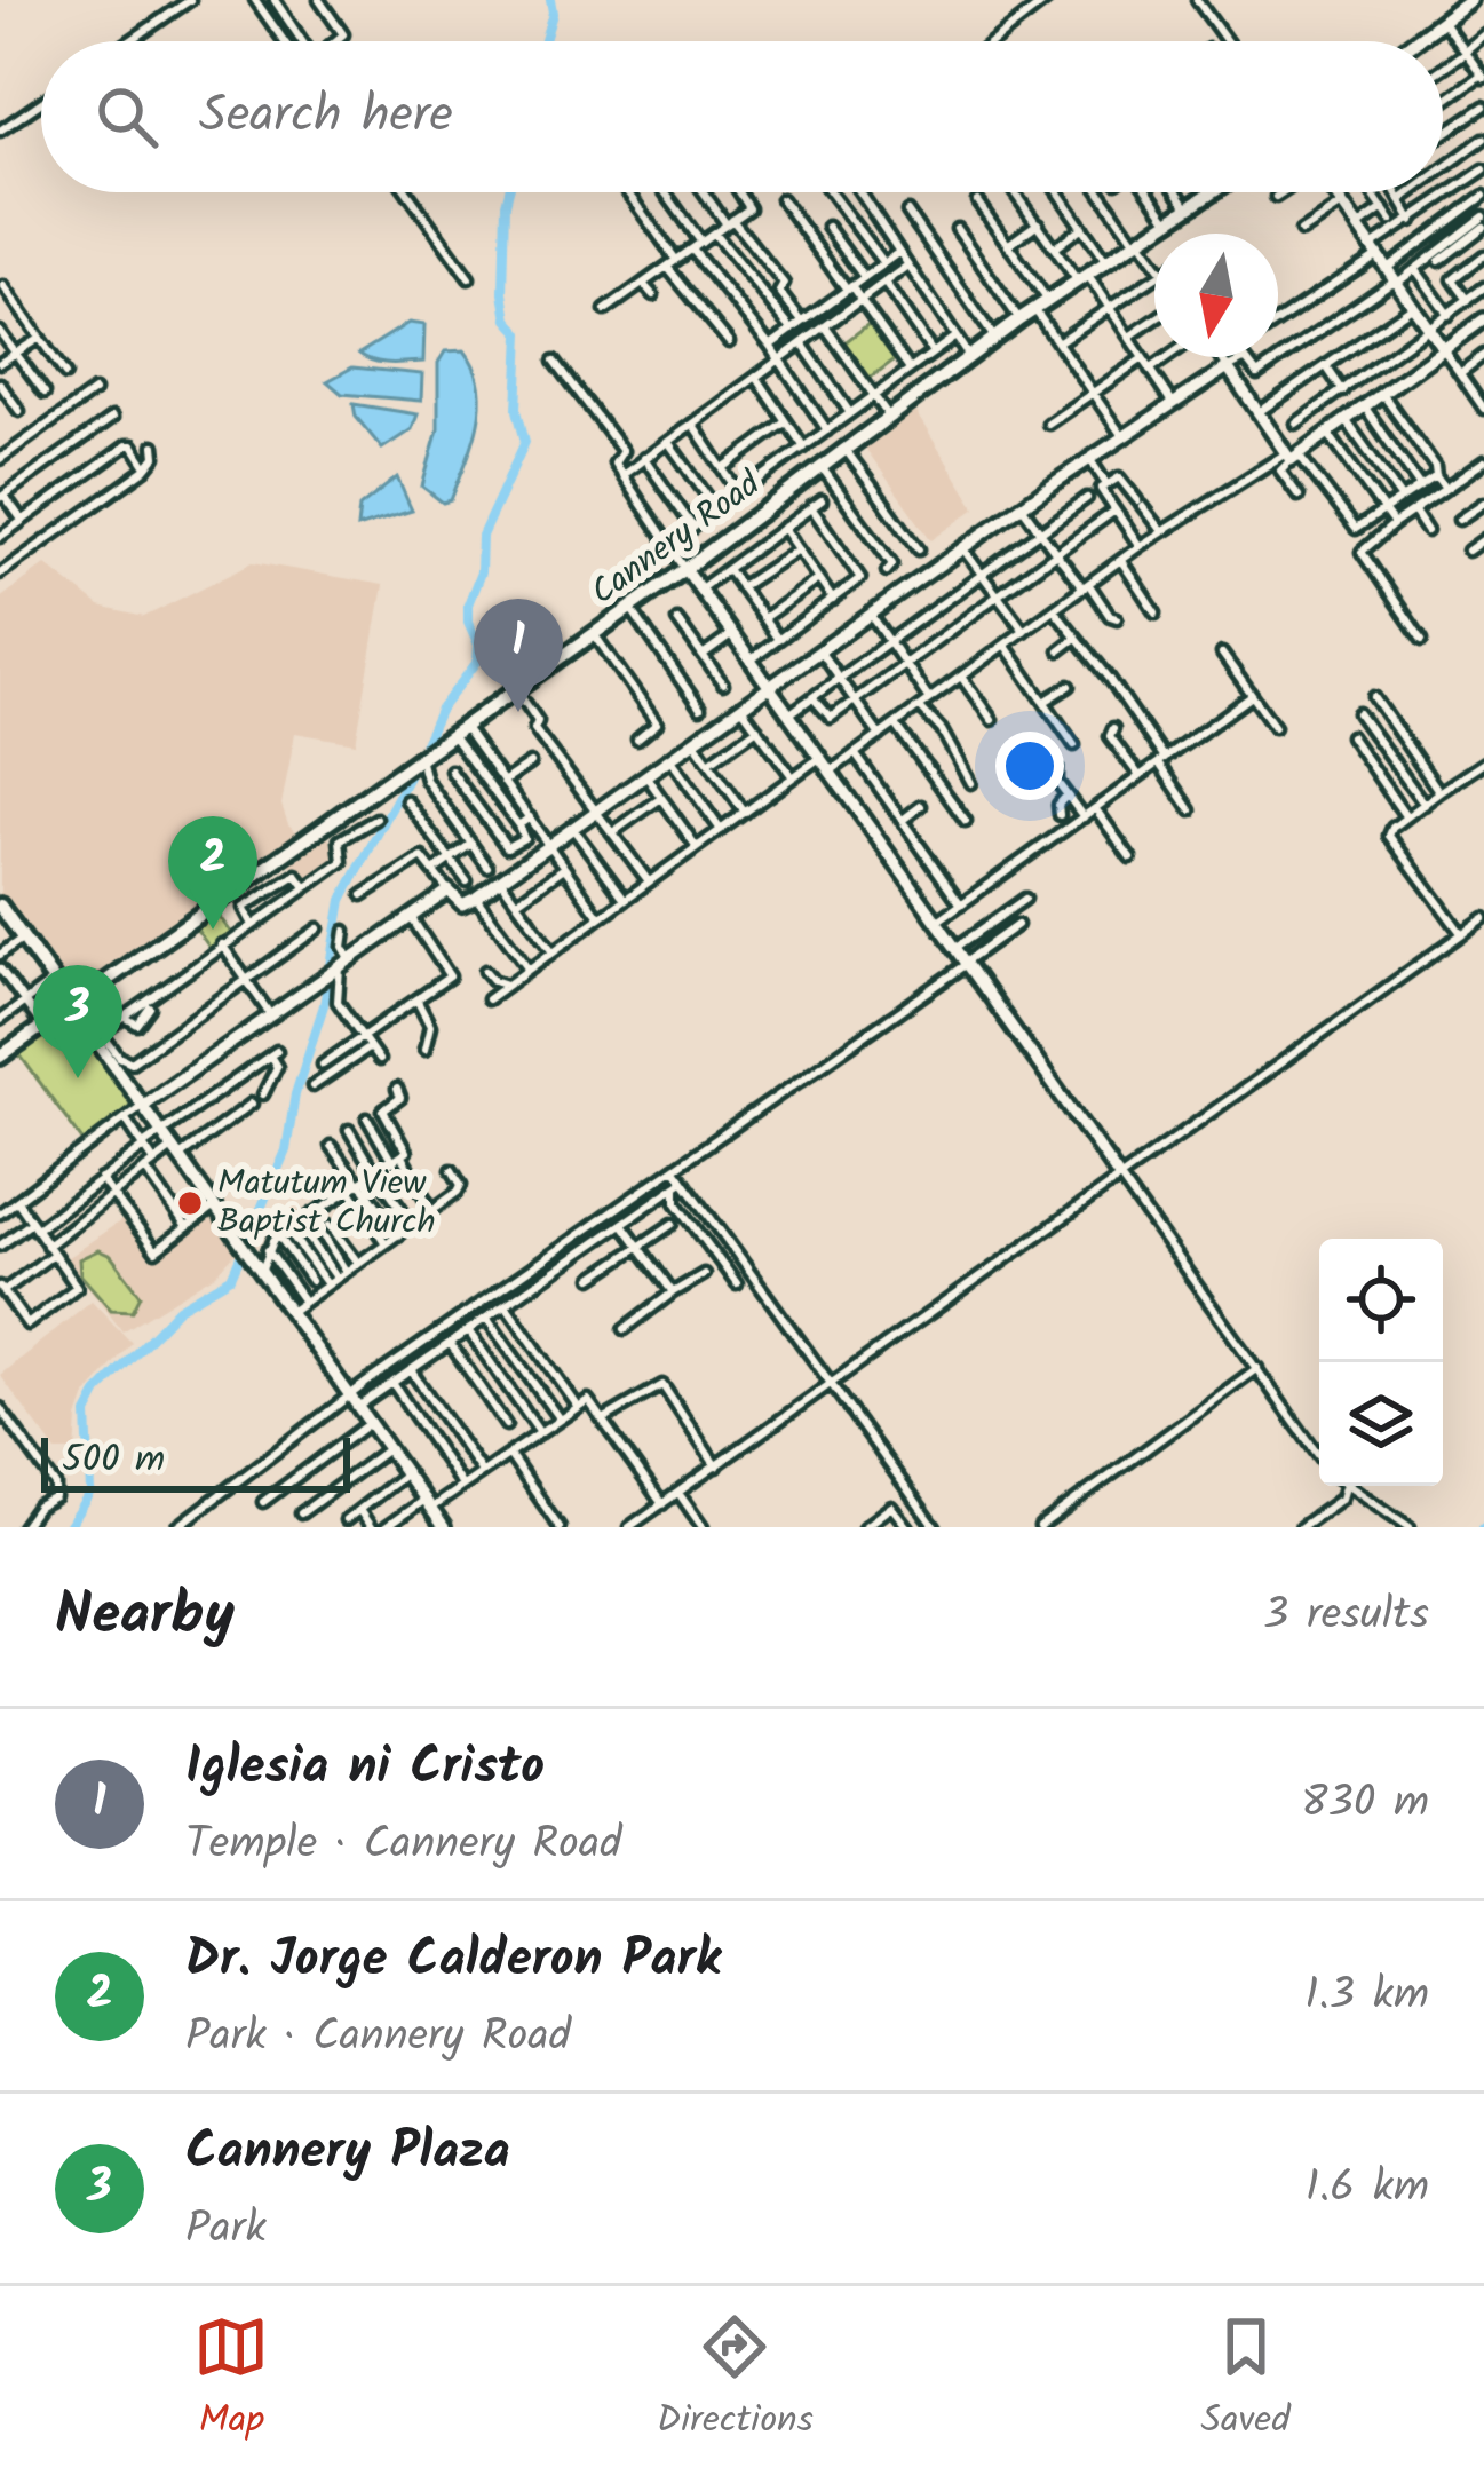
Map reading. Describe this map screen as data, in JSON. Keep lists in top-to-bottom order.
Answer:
{
  "streets": {
    "main road": ["Cannery Road"]
  },
  "places": ["Matutum View Baptist Church"],
  "scale_bar": "500 m",
  "north": "bottom",
  "page": {
    "search": "Search here",
    "pins": ["1", "2", "3"],
    "scale": "500 m",
    "heading": ["Nearby", "3 results"],
    "list": [
      {
        "mark": "1",
        "name": "Iglesia ni Cristo",
        "note": "Temple · Cannery Road",
        "value": "830 m"
      },
      {
        "mark": "2",
        "name": "Dr. Jorge Calderon Park",
        "note": "Park · Cannery Road",
        "value": "1.3 km"
      },
      {
        "mark": "3",
        "name": "Cannery Plaza",
        "note": "Park",
        "value": "1.6 km"
      }
    ],
    "nav": ["Map", "Directions", "Saved"]
  }
}
